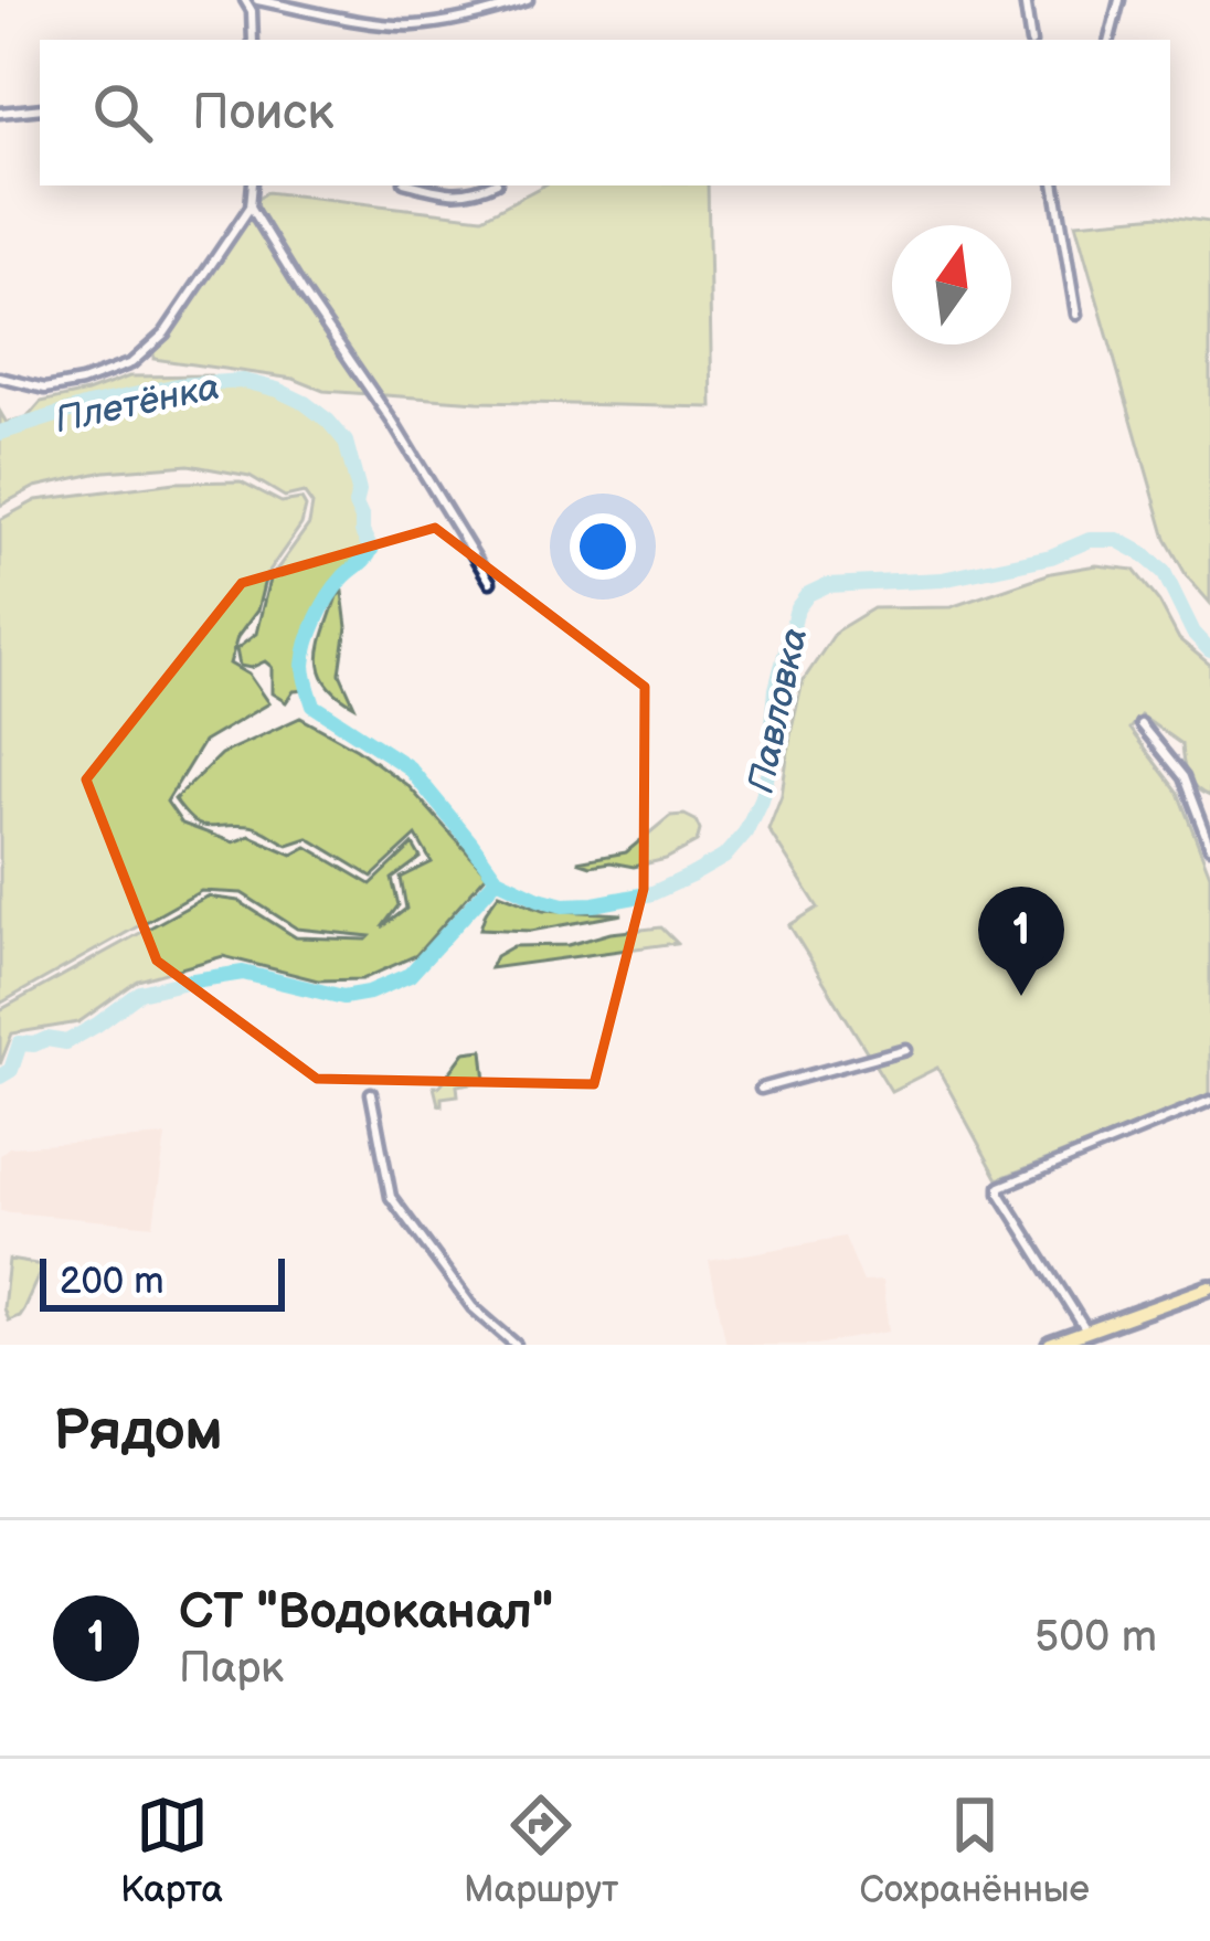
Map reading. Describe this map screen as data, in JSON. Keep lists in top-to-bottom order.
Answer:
{
  "water": ["Плетёнка", "Павловка"],
  "scale_bar": "200 m",
  "north": "top",
  "page": {
    "search": "Поиск",
    "pins": "1",
    "scale": "200 m",
    "heading": "Рядом",
    "list": [
      {
        "mark": "1",
        "name": "СТ \"Водоканал\"",
        "note": "Парк",
        "value": "500 m"
      }
    ],
    "nav": ["Карта", "Маршрут", "Сохранённые"]
  }
}
